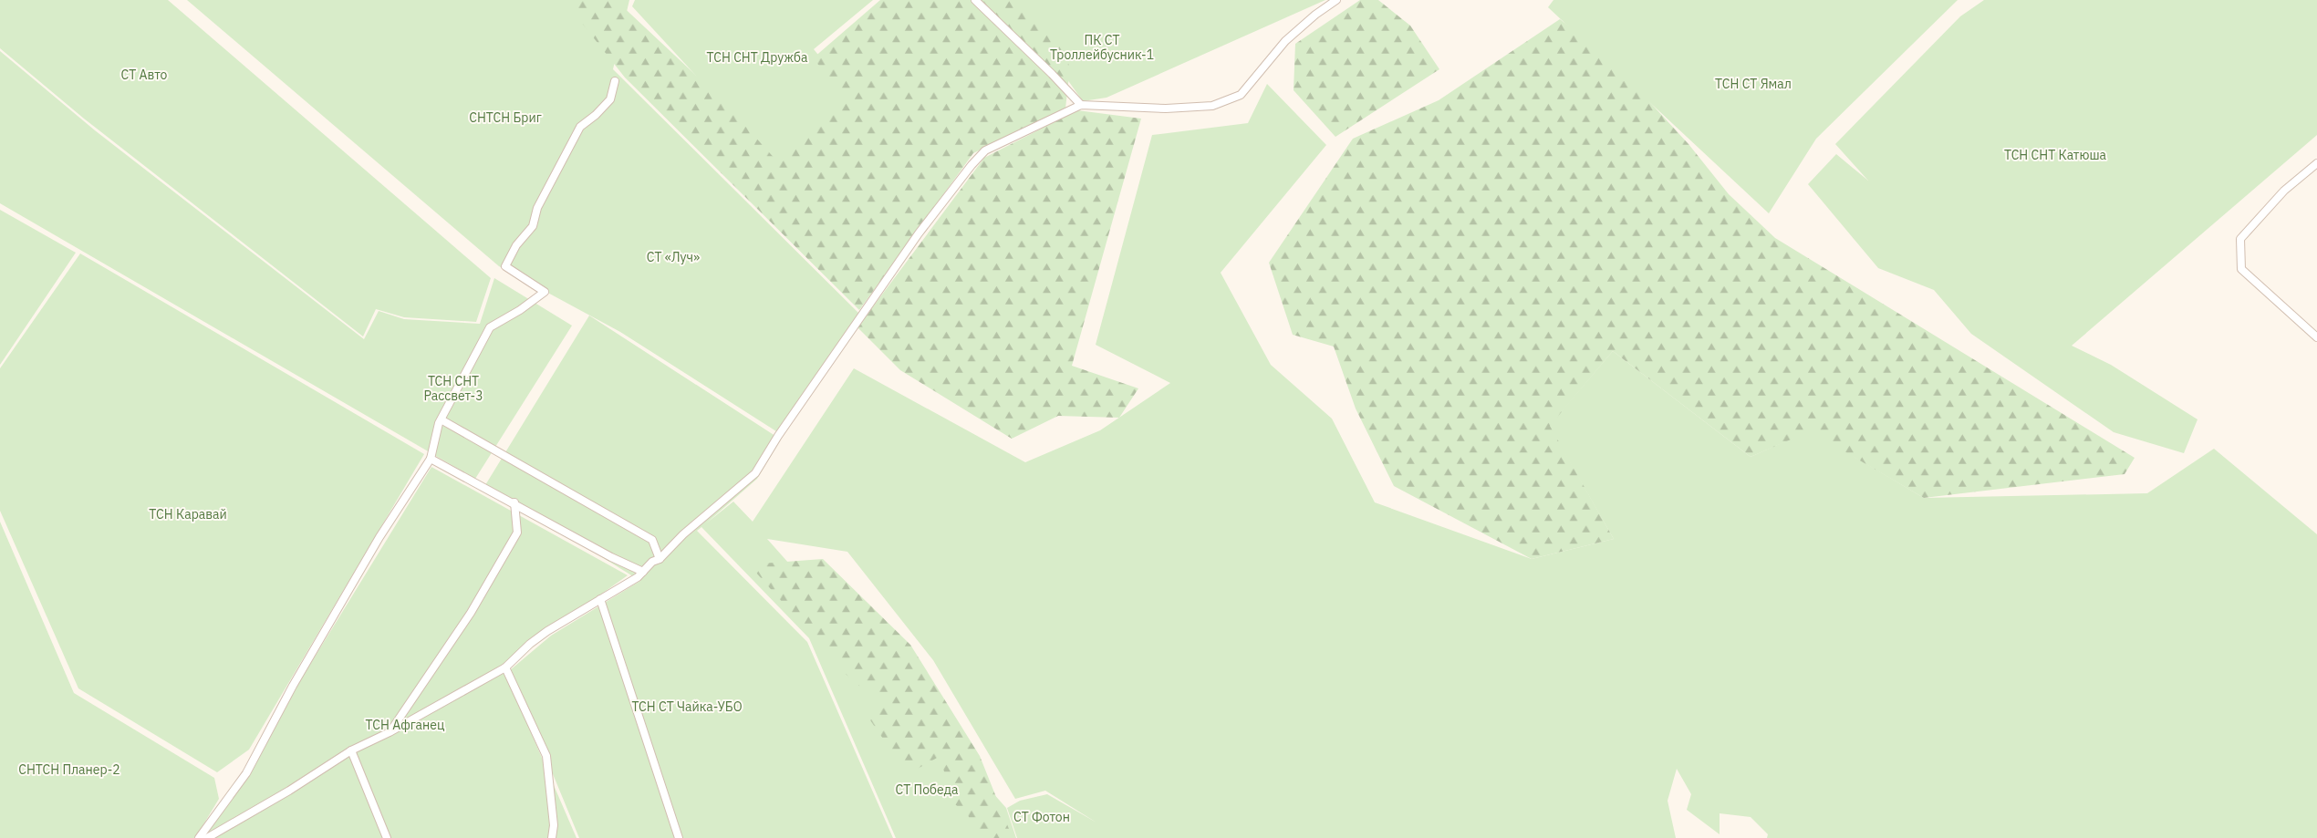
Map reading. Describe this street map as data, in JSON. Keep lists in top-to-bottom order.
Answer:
{
  "parks": [
    "ПК СТ Троллейбусник-1",
    "ТСН СНТ Дружба",
    "СТ Авто",
    "ТСН СТ Ямал",
    "СНТСН Бриг",
    "ТСН СНТ Катюша",
    "СТ «Луч»",
    "ТСН СНТ Рассвет-3",
    "ТСН Каравай",
    "ТСН СТ Чайка-УБО",
    "ТСН Афганец",
    "СНТСН Планер-2",
    "СТ Победа",
    "СТ Фотон"
  ]
}
